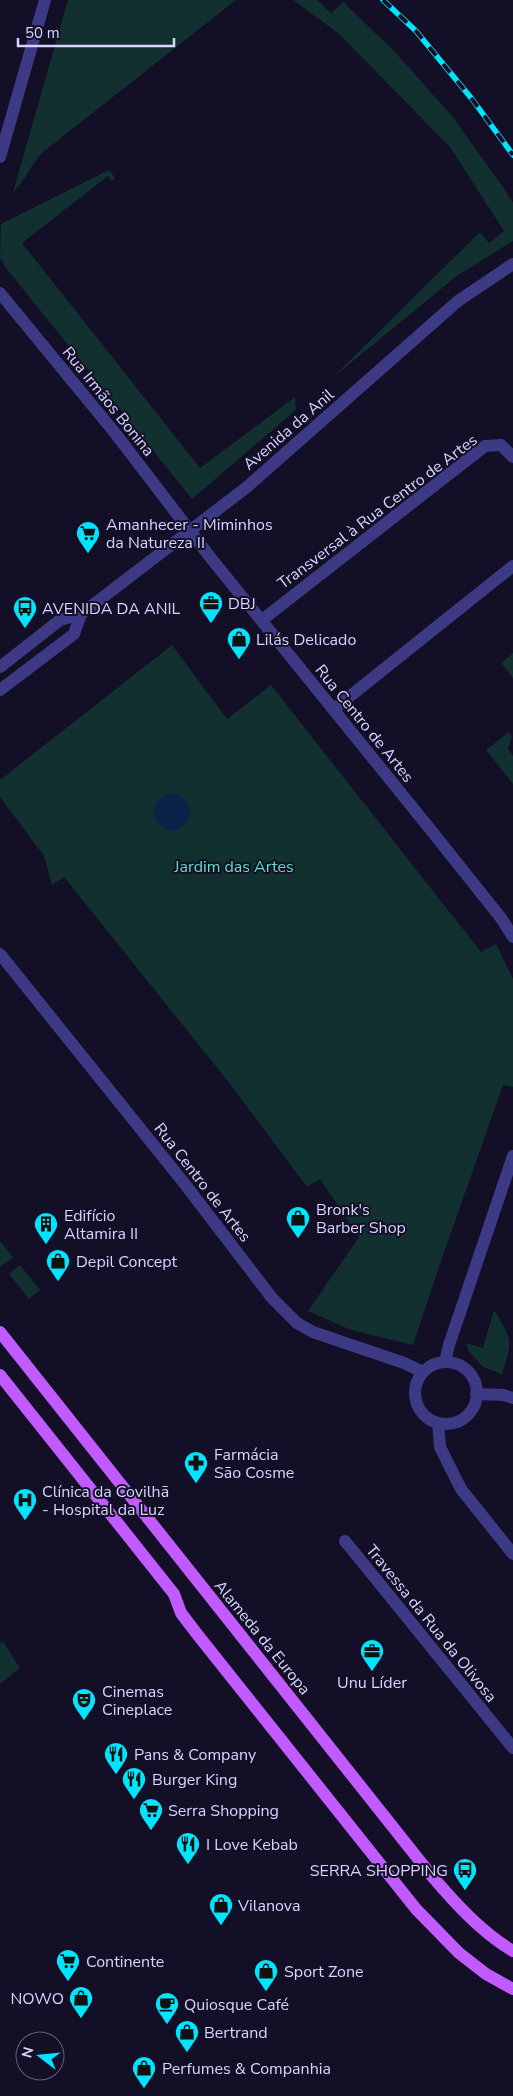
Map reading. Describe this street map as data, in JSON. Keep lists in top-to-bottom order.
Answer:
{
  "streets": {
    "main road": ["Alameda da Europa"],
    "street": [
      "Rua Irmãos Bonina",
      "Avenida da Anil",
      "Transversal à Rua Centro de Artes",
      "Rua Centro de Artes",
      "Travessa da Rua da Olivosa"
    ]
  },
  "crossings": [
    ["Rua Irmãos Bonina", "Avenida da Anil"],
    ["Rua Irmãos Bonina", "Rua Centro de Artes"],
    ["Avenida da Anil", "Rua Centro de Artes"],
    ["Transversal à Rua Centro de Artes", "Rua Centro de Artes"]
  ],
  "parks": ["Jardim das Artes"],
  "places": {
    "supermarket": ["Amanhecer - Miminhos da Natureza II", "Serra Shopping", "Continente"],
    "office": ["DBJ", "Unu Líder"],
    "bus stop": ["AVENIDA DA ANIL", "SERRA SHOPPING"],
    "shop": [
      "Lilás Delicado",
      "Bronk's Barber Shop",
      "Depil Concept",
      "Vilanova",
      "Sport Zone",
      "NOWO",
      "Bertrand",
      "Perfumes & Companhia"
    ],
    "building": ["Edifício Altamira II"],
    "pharmacy": ["Farmácia São Cosme"],
    "hospital": ["Clínica da Covilhã - Hospital da Luz"],
    "theatre": ["Cinemas Cineplace"],
    "restaurant": ["Pans & Company", "Burger King", "I Love Kebab"],
    "cafe": ["Quiosque Café"]
  },
  "scale_bar": "50 m",
  "north": "left"
}
